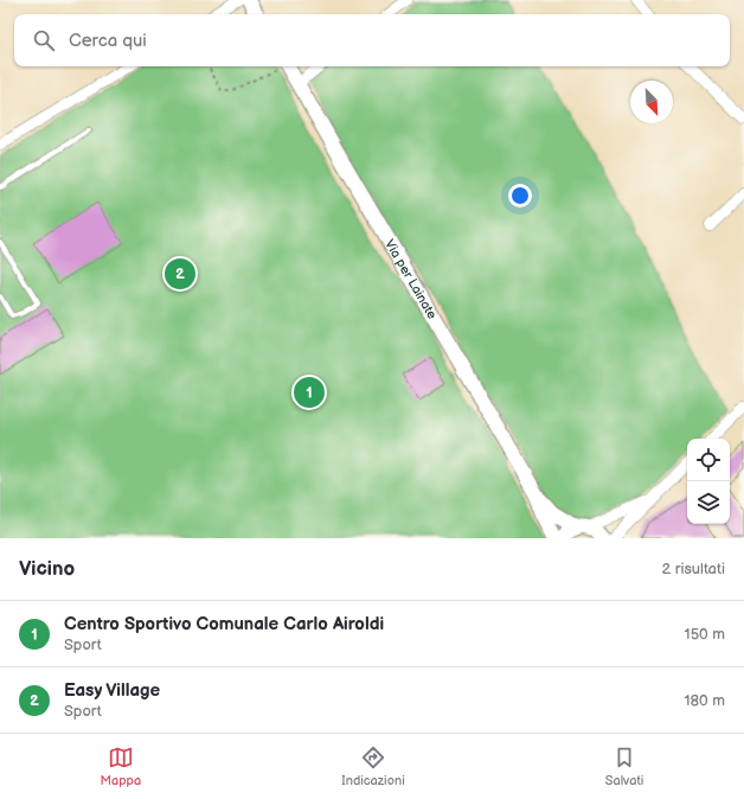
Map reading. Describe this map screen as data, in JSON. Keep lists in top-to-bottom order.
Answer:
{
  "streets": {
    "street": ["Via per Lainate"]
  },
  "north": "bottom right",
  "page": {
    "search": "Cerca qui",
    "pins": ["2", "1"],
    "heading": ["Vicino", "2 risultati"],
    "list": [
      {
        "mark": "1",
        "name": "Centro Sportivo Comunale Carlo Airoldi",
        "note": "Sport",
        "value": "150 m"
      },
      {
        "mark": "2",
        "name": "Easy Village",
        "note": "Sport",
        "value": "180 m"
      }
    ],
    "nav": ["Mappa", "Indicazioni", "Salvati"]
  }
}
